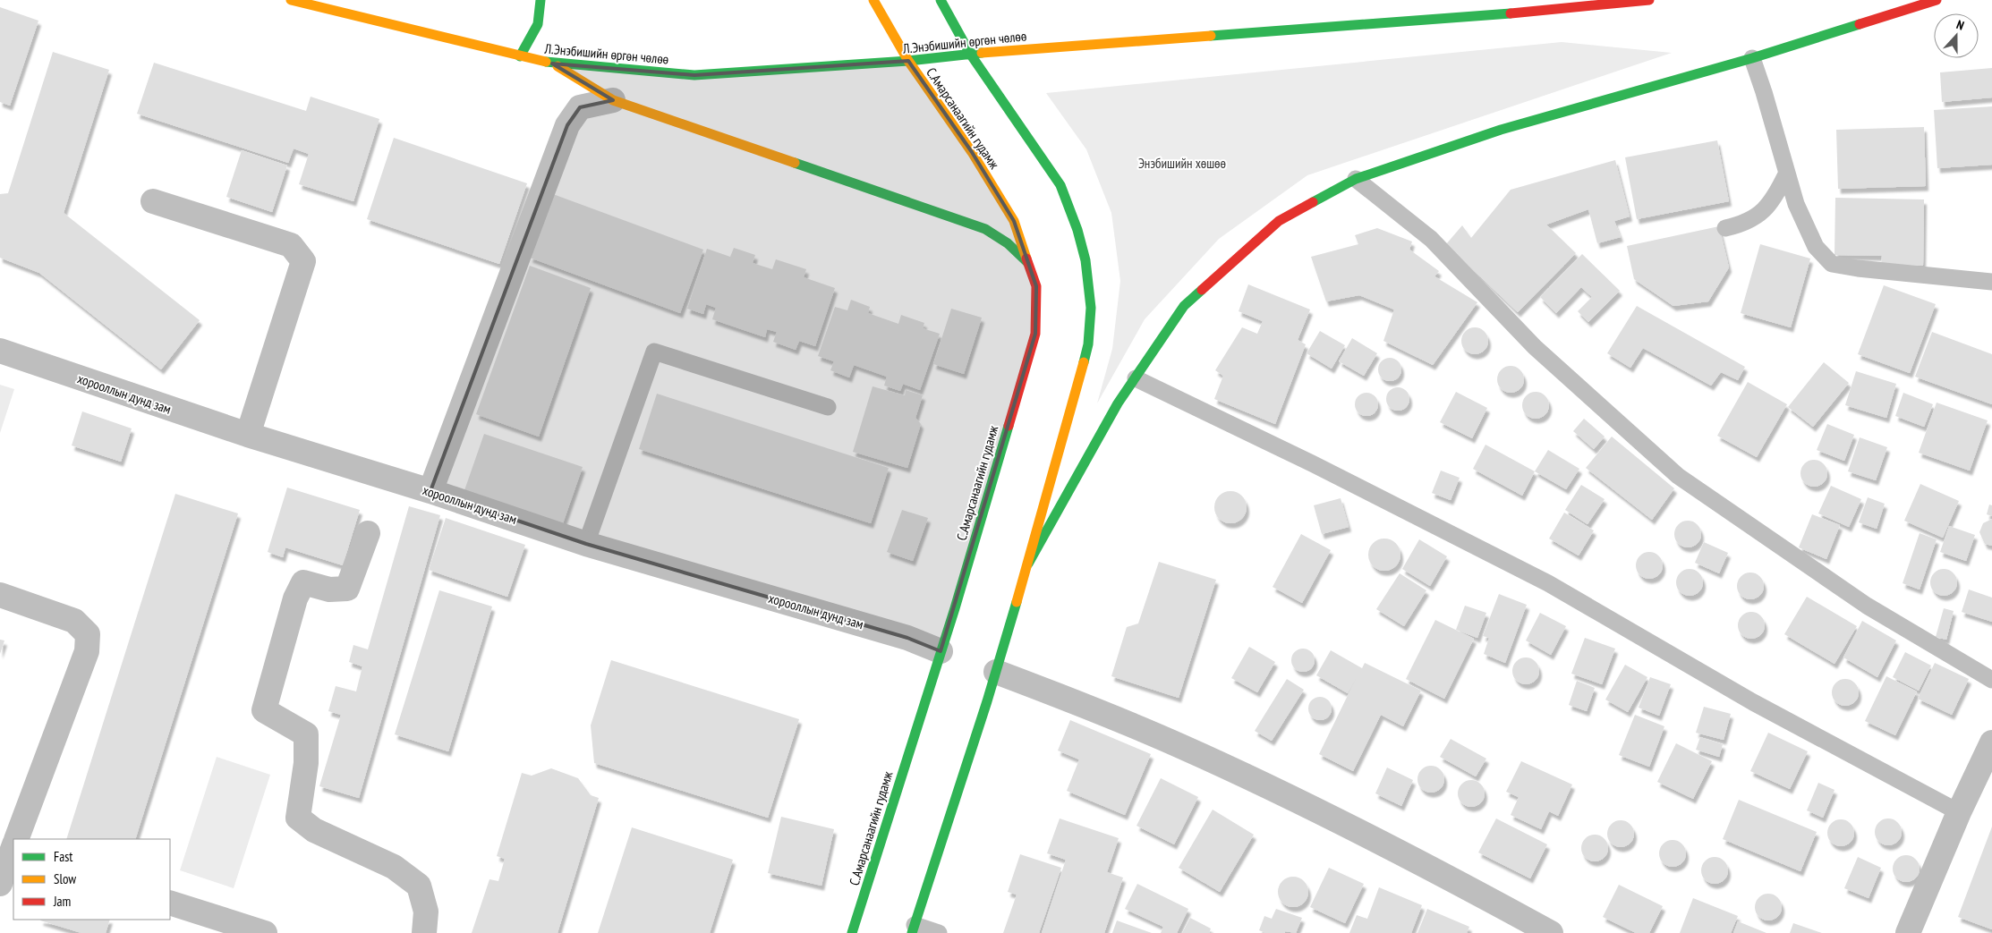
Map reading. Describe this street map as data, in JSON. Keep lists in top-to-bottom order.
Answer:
{
  "streets": {
    "main road": ["Л.Энэбишийн өргөн чөлөө", "С.Амарсанаагийн гудамж"],
    "street": ["хорооллын дунд зам"]
  },
  "crossings": [
    ["Л.Энэбишийн өргөн чөлөө", "С.Амарсанаагийн гудамж"],
    ["С.Амарсанаагийн гудамж", "хорооллын дунд зам"]
  ],
  "parks": ["Энэбишийн хөшөө"],
  "legend": ["Fast", "Slow", "Jam"],
  "north": "top"
}
